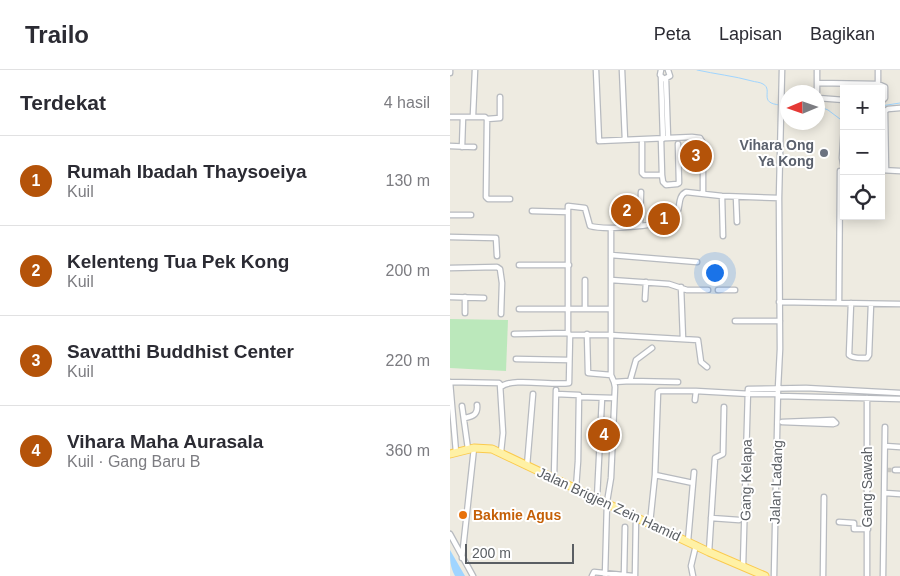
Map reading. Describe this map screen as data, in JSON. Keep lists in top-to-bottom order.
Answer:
{
  "streets": {
    "main road": ["Jalan Brigjen Zein Hamid"],
    "street": ["Gang Kelapa", "Jalan Ladang", "Gang Sawah"]
  },
  "crossings": [
    ["Gang Kelapa", "Jalan Brigjen Zein Hamid"]
  ],
  "places": ["Vihara Ong Ya Kong", "Bakmie Agus"],
  "scale_bar": "200 m",
  "north": "left",
  "page": {
    "header": "Trailo",
    "nav": ["Peta", "Lapisan", "Bagikan"],
    "heading": ["Terdekat", "4 hasil"],
    "map_buttons": ["+", "−"],
    "list": [
      {
        "mark": "1",
        "name": "Rumah Ibadah Thaysoeiya",
        "note": "Kuil",
        "value": "130 m"
      },
      {
        "mark": "2",
        "name": "Kelenteng Tua Pek Kong",
        "note": "Kuil",
        "value": "200 m"
      },
      {
        "mark": "3",
        "name": "Savatthi Buddhist Center",
        "note": "Kuil",
        "value": "220 m"
      },
      {
        "mark": "4",
        "name": "Vihara Maha Aurasala",
        "note": "Kuil · Gang Baru B",
        "value": "360 m"
      }
    ],
    "pins": [
      "3",
      "2",
      "1",
      "4"
    ],
    "scale": "200 m"
  }
}
